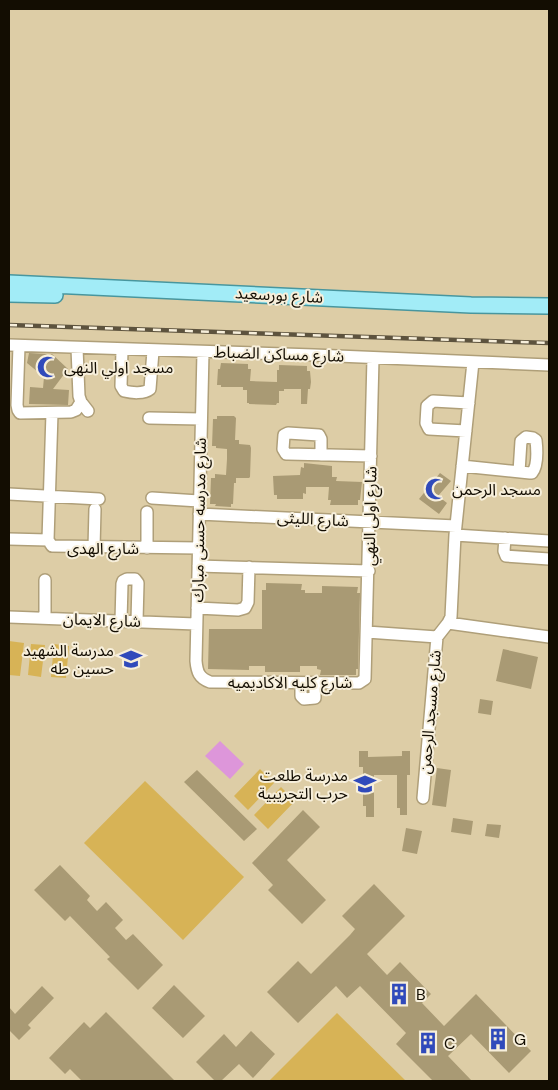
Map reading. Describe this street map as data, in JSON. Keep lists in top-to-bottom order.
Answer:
{
  "streets": {
    "main road": ["شارع بورسعيد"],
    "street": [
      "شارع مساكن الضباط",
      "شارع اولى النهي",
      "شارع الليثى",
      "شارع مدرسه حسنى مبارك",
      "شارع الهدى",
      "شارع الايمان",
      "شارع كليه الاكاديميه",
      "شارع مسجد الرحمن"
    ]
  },
  "crossings": [
    ["شارع مساكن الضباط", "شارع اولى النهي"],
    ["شارع مساكن الضباط", "شارع مدرسه حسنى مبارك"],
    ["شارع اولى النهي", "شارع الليثى"],
    ["شارع اولى النهي", "شارع كليه الاكاديميه"],
    ["شارع الليثى", "شارع مدرسه حسنى مبارك"],
    ["شارع مدرسه حسنى مبارك", "شارع الهدى"],
    ["شارع مدرسه حسنى مبارك", "شارع الايمان"],
    ["شارع مدرسه حسنى مبارك", "شارع كليه الاكاديميه"]
  ],
  "places": {
    "mosque": ["مسجد اولي النهى", "مسجد الرحمن"],
    "school or university": ["مدرسة الشهيد حسين طه", "مدرسة طلعت حرب التجريبية"],
    "building": ["B", "G", "C"]
  }
}
